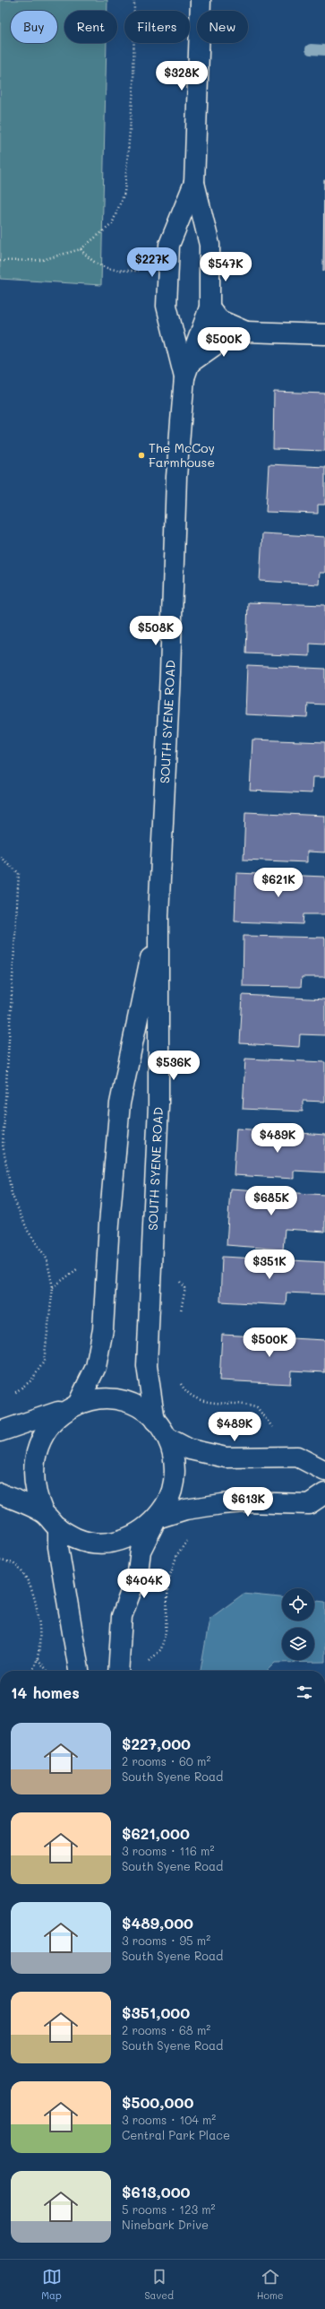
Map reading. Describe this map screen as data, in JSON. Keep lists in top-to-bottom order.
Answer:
{
  "streets": {
    "street": ["SOUTH SYENE ROAD"]
  },
  "places": ["The McCoy Farmhouse"],
  "page": {
    "chip": [
      "Buy",
      "Rent",
      "Filters",
      "New"
    ],
    "price": [
      "$328K",
      "$227K",
      "$547K",
      "$500K",
      "$508K",
      "$621K",
      "$536K",
      "$489K",
      "$685K",
      "$351K",
      "$500K",
      "$489K",
      "$613K",
      "$404K"
    ],
    "heading": "14 homes",
    "list": [
      {
        "name": "$227,000",
        "note": "2 rooms · 60 m² · South Syene Road"
      },
      {
        "name": "$621,000",
        "note": "3 rooms · 116 m² · South Syene Road"
      },
      {
        "name": "$489,000",
        "note": "3 rooms · 95 m² · South Syene Road"
      },
      {
        "name": "$351,000",
        "note": "2 rooms · 68 m² · South Syene Road"
      },
      {
        "name": "$500,000",
        "note": "3 rooms · 104 m² · Central Park Place"
      },
      {
        "name": "$613,000",
        "note": "5 rooms · 123 m² · Ninebark Drive"
      }
    ],
    "tabs": ["Map", "Saved", "Home"]
  }
}
